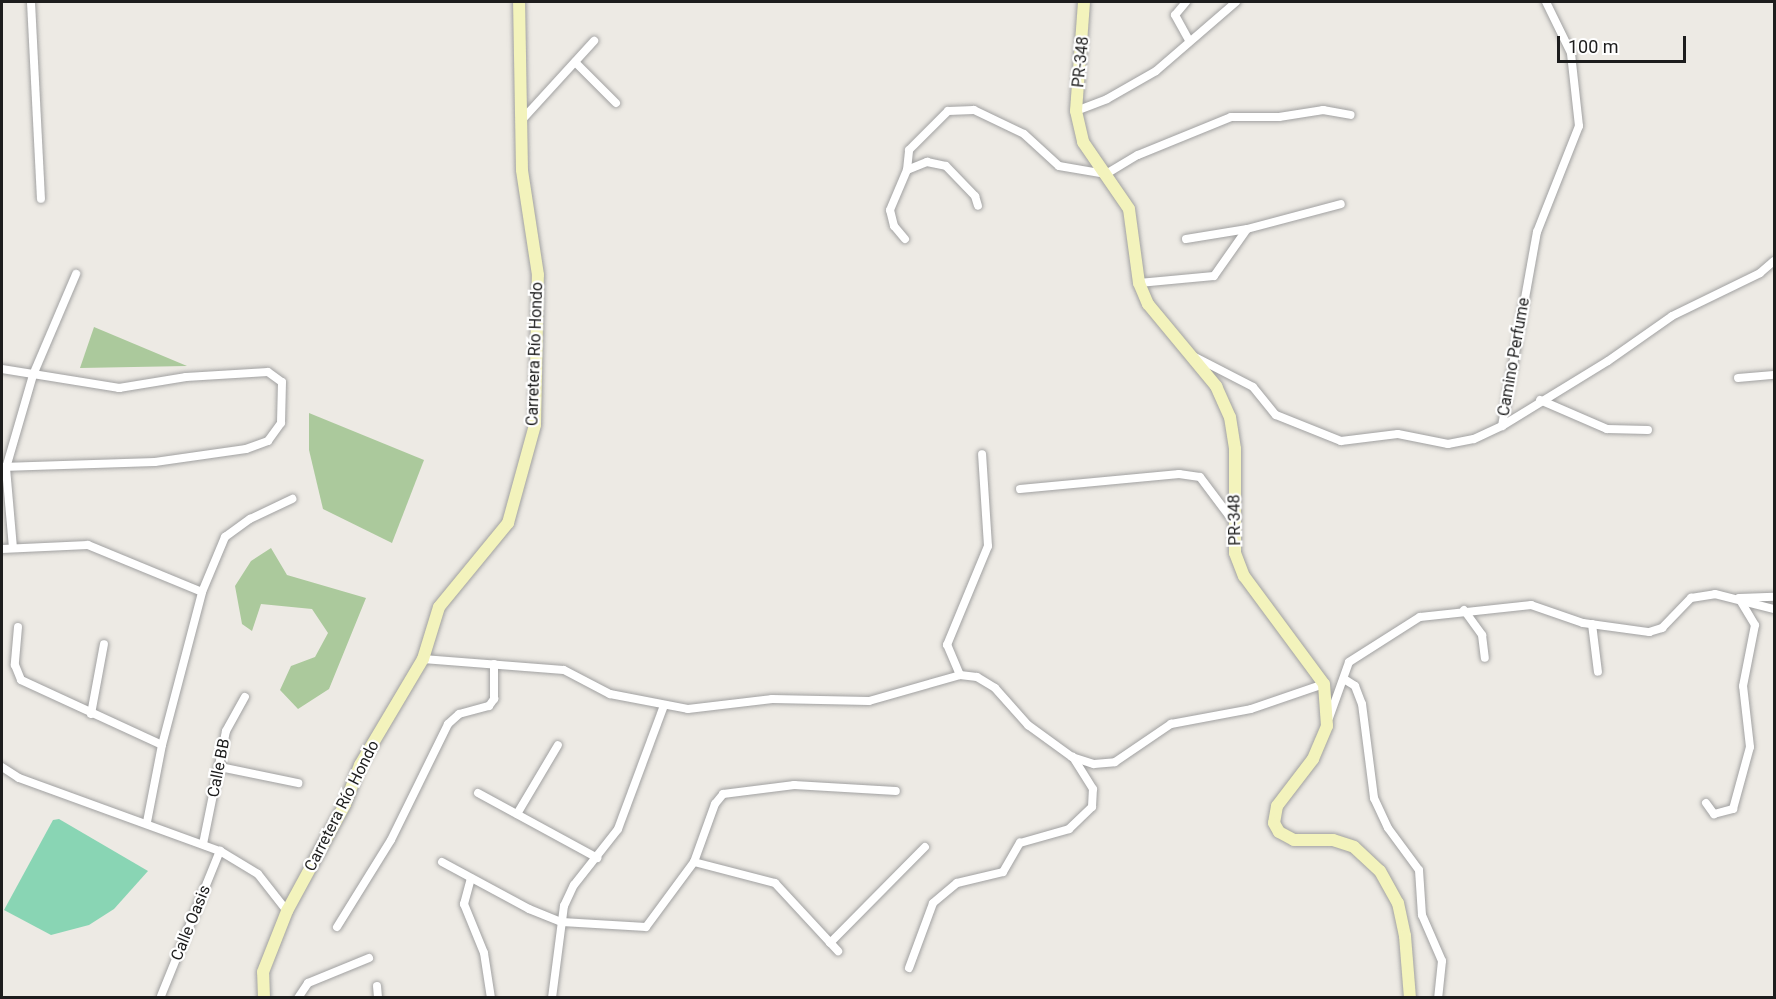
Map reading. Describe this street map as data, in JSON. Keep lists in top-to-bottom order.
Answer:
{
  "streets": {
    "street": [
      "PR-348",
      "Carretera Río Hondo",
      "Camino Perfume",
      "Calle BB",
      "Calle Oasis"
    ]
  },
  "crossings": [
    ["PR-348", "Camino Perfume"]
  ],
  "scale_bar": "100 m"
}
